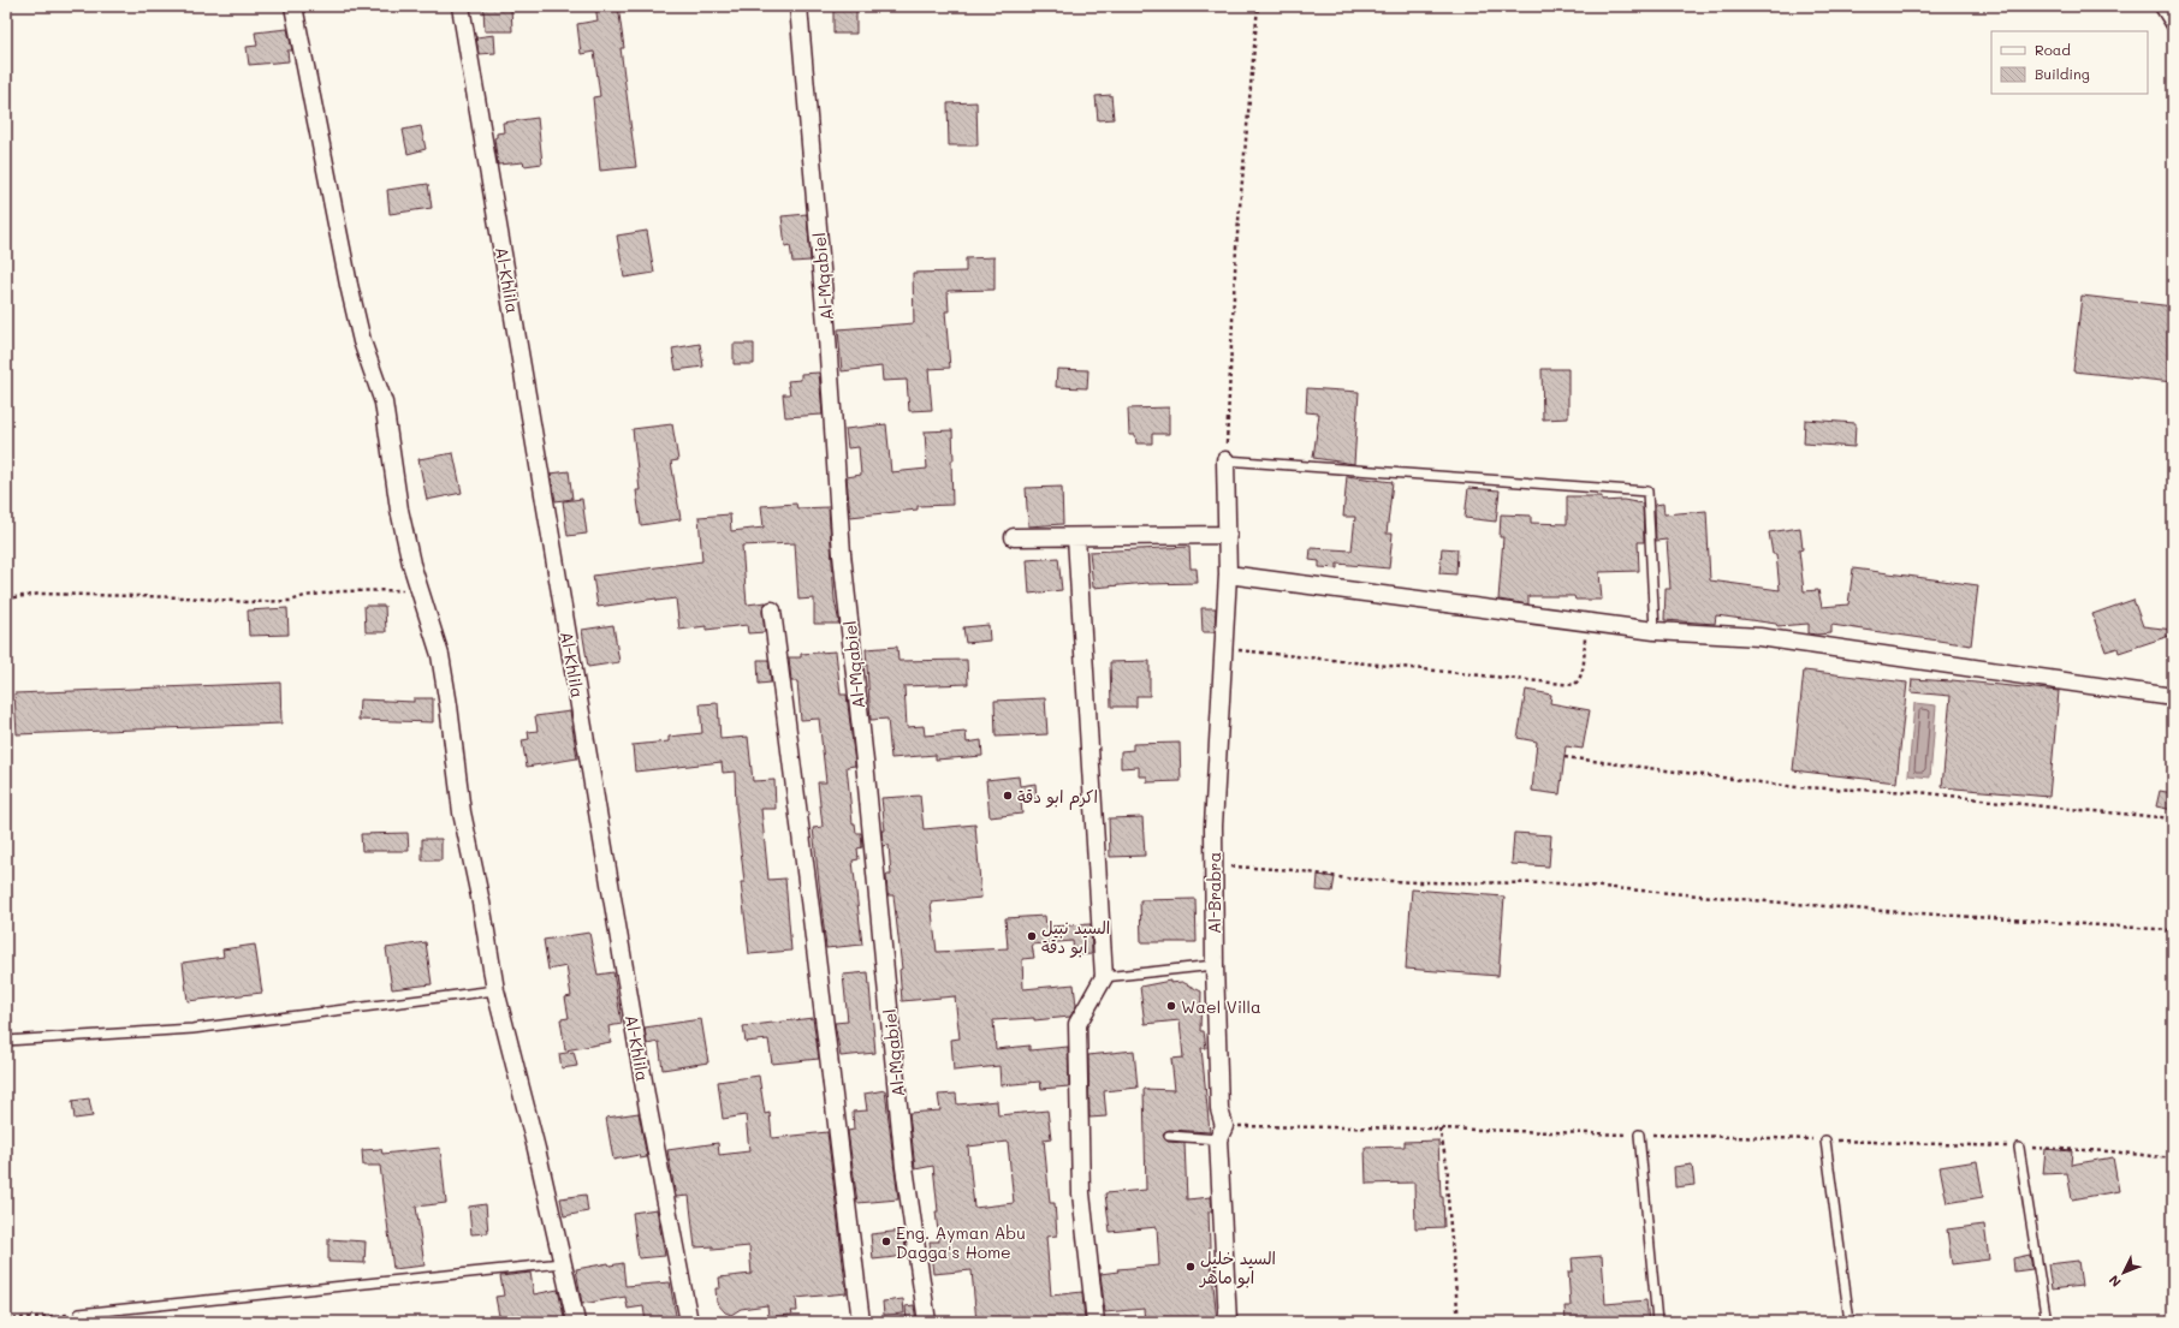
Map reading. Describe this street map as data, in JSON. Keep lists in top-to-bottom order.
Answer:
{
  "streets": {
    "street": ["Al-Mqabiel", "Al-Khlila", "Al-Brabra"]
  },
  "places": [
    "اكرم ابو دقة",
    "السيد نبيل ابو دقة",
    "Wael Villa",
    "Eng. Ayman Abu Dagga's Home",
    "السيد خليل ابو ماهر"
  ],
  "legend": ["Road", "Building"],
  "north": "bottom left"
}
